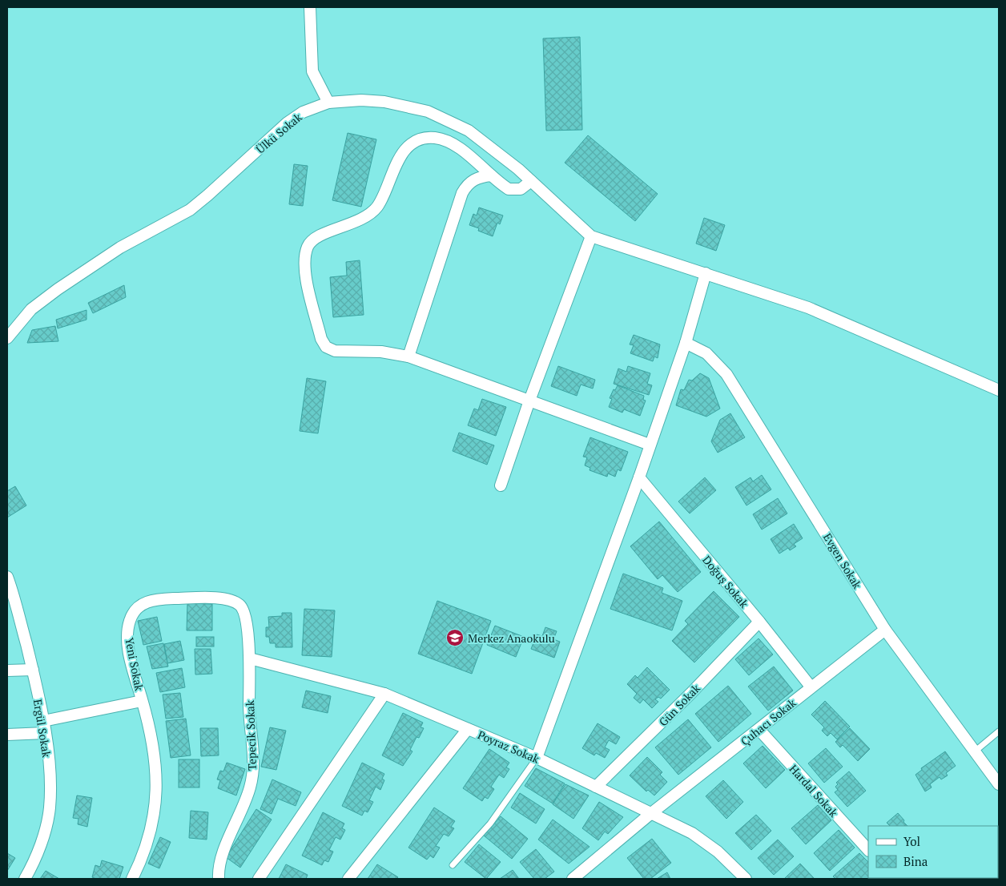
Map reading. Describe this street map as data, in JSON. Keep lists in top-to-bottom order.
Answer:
{
  "streets": {
    "street": [
      "Ülkü Sokak",
      "Evgen Sokak",
      "Doğuş Sokak",
      "Yeni Sokak",
      "Gün Sokak",
      "Çuhacı Sokak",
      "Ergül Sokak",
      "Tepecik Sokak",
      "Poyraz Sokak",
      "Hardal Sokak"
    ]
  },
  "crossings": [
    ["Evgen Sokak", "Çuhacı Sokak"],
    ["Doğuş Sokak", "Gün Sokak"],
    ["Doğuş Sokak", "Çuhacı Sokak"],
    ["Yeni Sokak", "Tepecik Sokak"],
    ["Yeni Sokak", "Poyraz Sokak"],
    ["Gün Sokak", "Poyraz Sokak"],
    ["Çuhacı Sokak", "Poyraz Sokak"],
    ["Çuhacı Sokak", "Hardal Sokak"],
    ["Tepecik Sokak", "Poyraz Sokak"]
  ],
  "places": {
    "school or university": ["Merkez Anaokulu"]
  },
  "legend": ["Yol", "Bina"]
}
